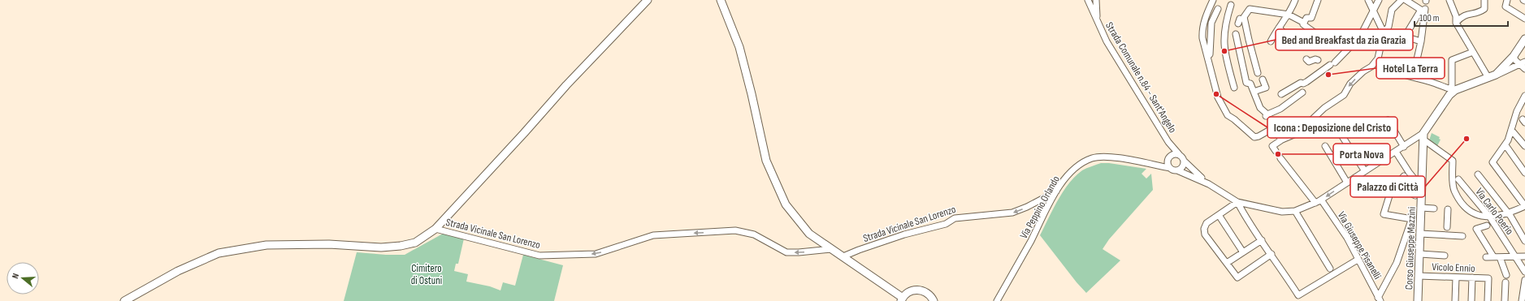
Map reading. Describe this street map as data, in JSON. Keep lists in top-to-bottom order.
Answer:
{
  "streets": {
    "street": [
      "Strada Comunale n.84 - Sant'Angelo",
      "Via Peppino Orlando",
      "Via Carlo Poerio",
      "Strada Vicinale San Lorenzo",
      "Via Giuseppe Pisanelli",
      "Corso Giuseppe Mazzini",
      "Vicolo Ennio"
    ]
  },
  "crossings": [
    ["Strada Comunale n.84 - Sant'Angelo", "Via Peppino Orlando"],
    ["Via Peppino Orlando", "Strada Vicinale San Lorenzo"],
    ["Corso Giuseppe Mazzini", "Vicolo Ennio"]
  ],
  "one_way": ["Strada Vicinale San Lorenzo"],
  "parks": ["Cimitero di Ostuni"],
  "places": [
    "Bed and Breakfast da zia Grazia",
    "Hotel La Terra",
    "Icona : Deposizione del Cristo",
    "Palazzo di Città",
    "Porta Nova"
  ],
  "scale_bar": "100 m",
  "north": "left"
}
